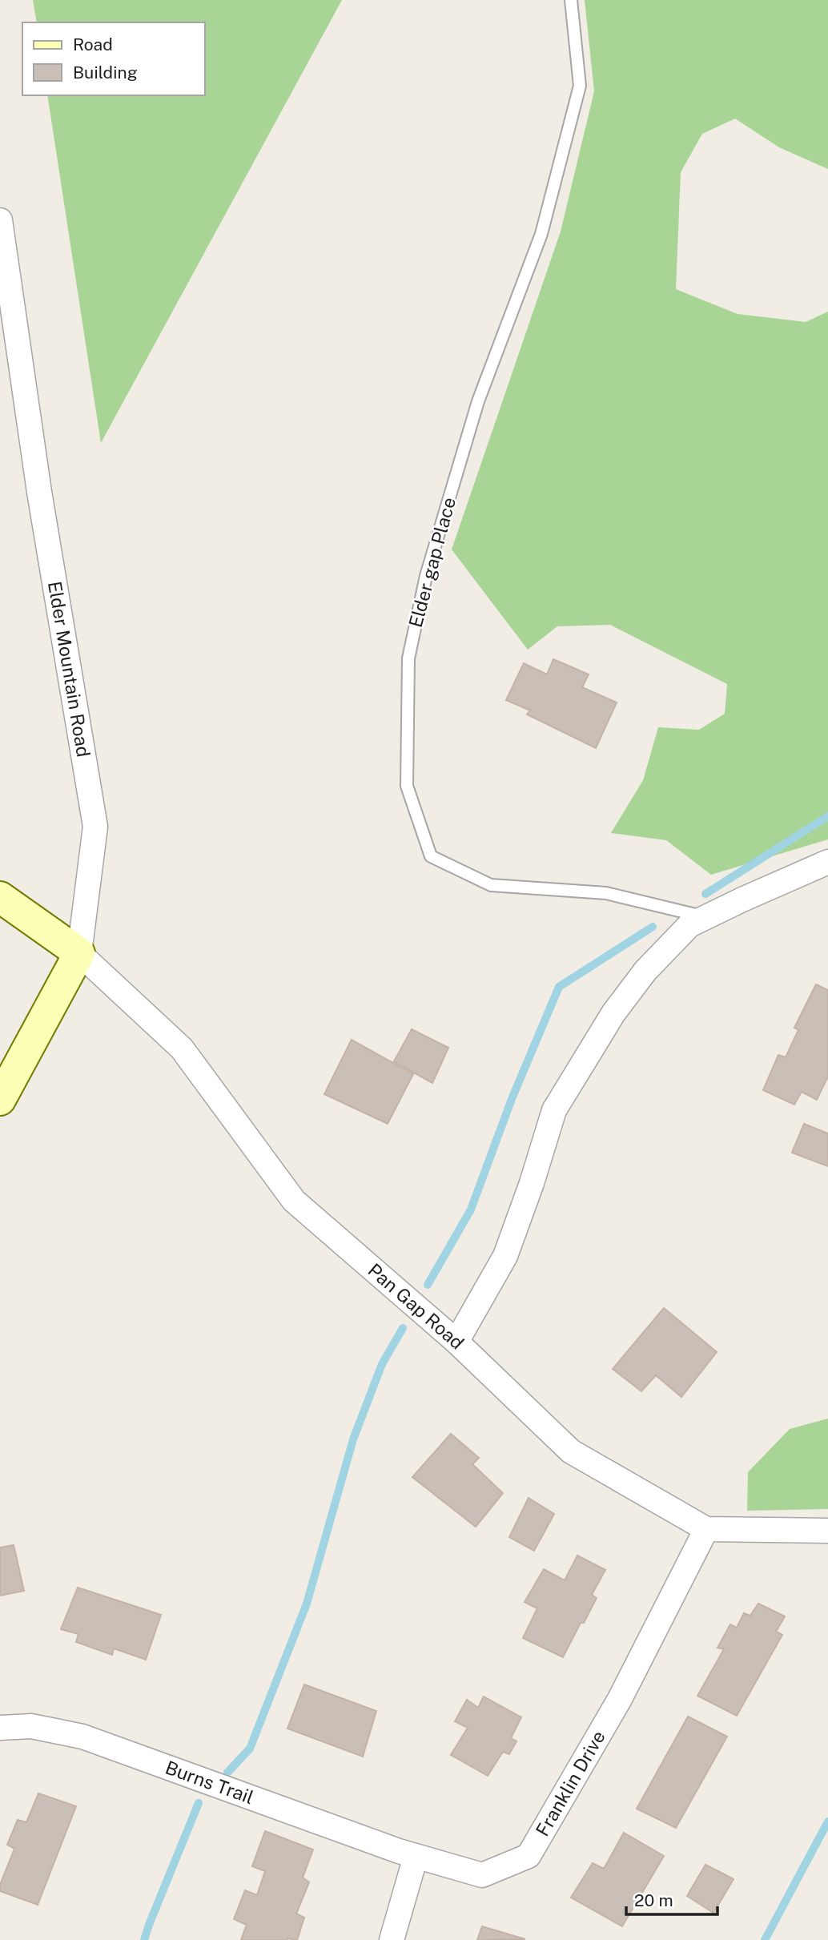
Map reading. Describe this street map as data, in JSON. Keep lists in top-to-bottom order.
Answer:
{
  "streets": {
    "street": [
      "Elder Mountain Road",
      "Pan Gap Road",
      "Burns Trail",
      "Franklin Drive"
    ],
    "lane": ["Elder gap Place"]
  },
  "crossings": [
    ["Elder Mountain Road", "Pan Gap Road"],
    ["Pan Gap Road", "Franklin Drive"],
    ["Burns Trail", "Franklin Drive"]
  ],
  "legend": ["Road", "Building"],
  "scale_bar": "20 m"
}
